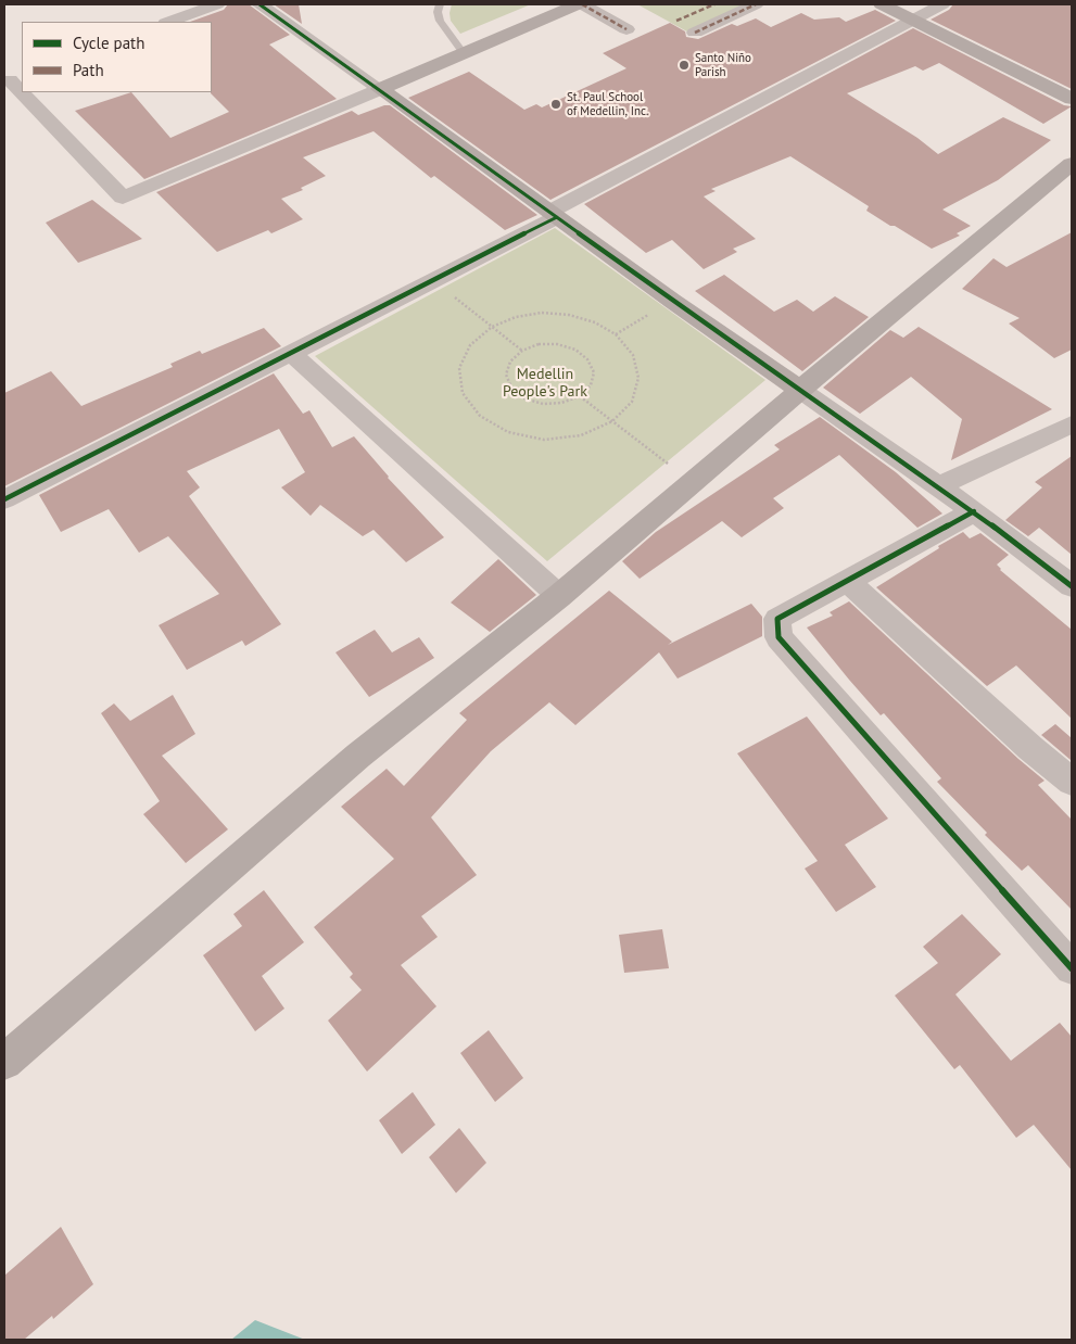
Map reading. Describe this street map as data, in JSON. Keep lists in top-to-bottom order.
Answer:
{
  "parks": ["Medellin People's Park"],
  "places": ["Santo Niño Parish", "St. Paul School of Medellin, Inc."],
  "legend": ["Cycle path", "Path"]
}
